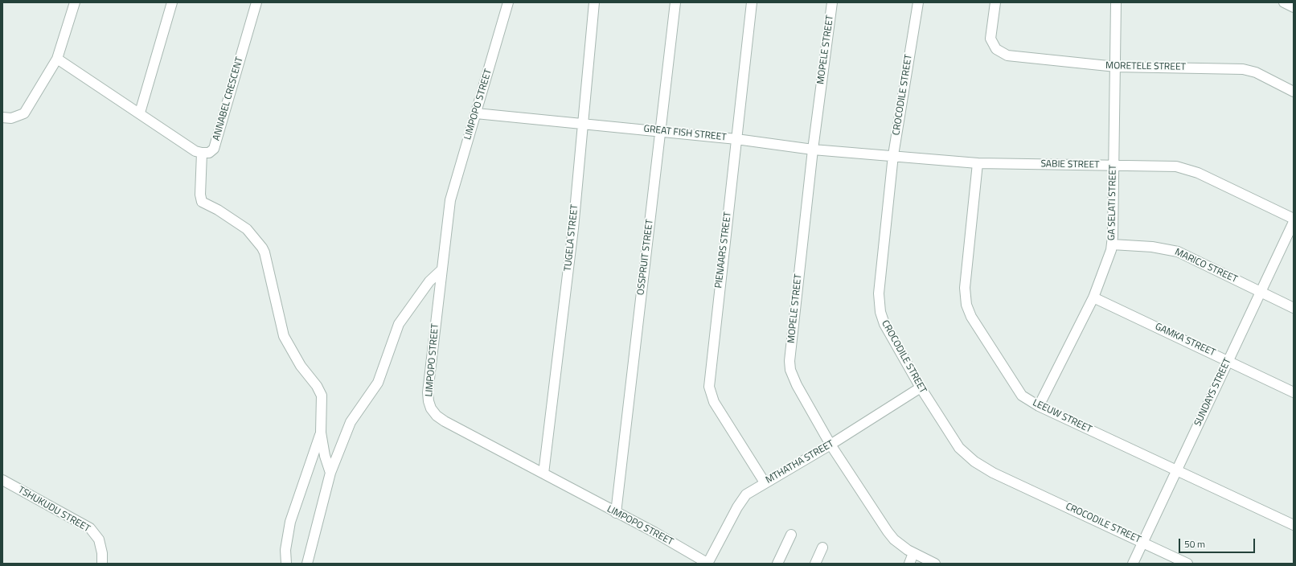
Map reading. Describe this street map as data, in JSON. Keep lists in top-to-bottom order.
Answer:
{
  "streets": {
    "street": [
      "MOPELE STREET",
      "MORETELE STREET",
      "CROCODILE STREET",
      "ANNABEL CRESCENT",
      "LIMPOPO STREET",
      "GREAT FISH STREET",
      "SABIE STREET",
      "GA SELATI STREET",
      "TUGELA STREET",
      "PIENAARS STREET",
      "OSSPRUIT STREET",
      "MARICO STREET",
      "GAMKA STREET",
      "SUNDAYS STREET",
      "LEEUW STREET",
      "MTHATHA STREET",
      "TSHUKUDU STREET"
    ]
  },
  "crossings": [
    ["MOPELE STREET", "GREAT FISH STREET"],
    ["MOPELE STREET", "MTHATHA STREET"],
    ["MORETELE STREET", "GA SELATI STREET"],
    ["CROCODILE STREET", "GREAT FISH STREET"],
    ["CROCODILE STREET", "SABIE STREET"],
    ["CROCODILE STREET", "SUNDAYS STREET"],
    ["CROCODILE STREET", "MTHATHA STREET"],
    ["LIMPOPO STREET", "GREAT FISH STREET"],
    ["LIMPOPO STREET", "TUGELA STREET"],
    ["LIMPOPO STREET", "OSSPRUIT STREET"],
    ["LIMPOPO STREET", "MTHATHA STREET"],
    ["GREAT FISH STREET", "SABIE STREET"],
    ["GREAT FISH STREET", "TUGELA STREET"],
    ["GREAT FISH STREET", "PIENAARS STREET"],
    ["GREAT FISH STREET", "OSSPRUIT STREET"],
    ["SABIE STREET", "GA SELATI STREET"],
    ["SABIE STREET", "LEEUW STREET"],
    ["GA SELATI STREET", "MARICO STREET"],
    ["GA SELATI STREET", "GAMKA STREET"],
    ["GA SELATI STREET", "LEEUW STREET"],
    ["PIENAARS STREET", "MTHATHA STREET"],
    ["MARICO STREET", "SUNDAYS STREET"],
    ["GAMKA STREET", "SUNDAYS STREET"],
    ["SUNDAYS STREET", "LEEUW STREET"]
  ],
  "scale_bar": "50 m"
}
